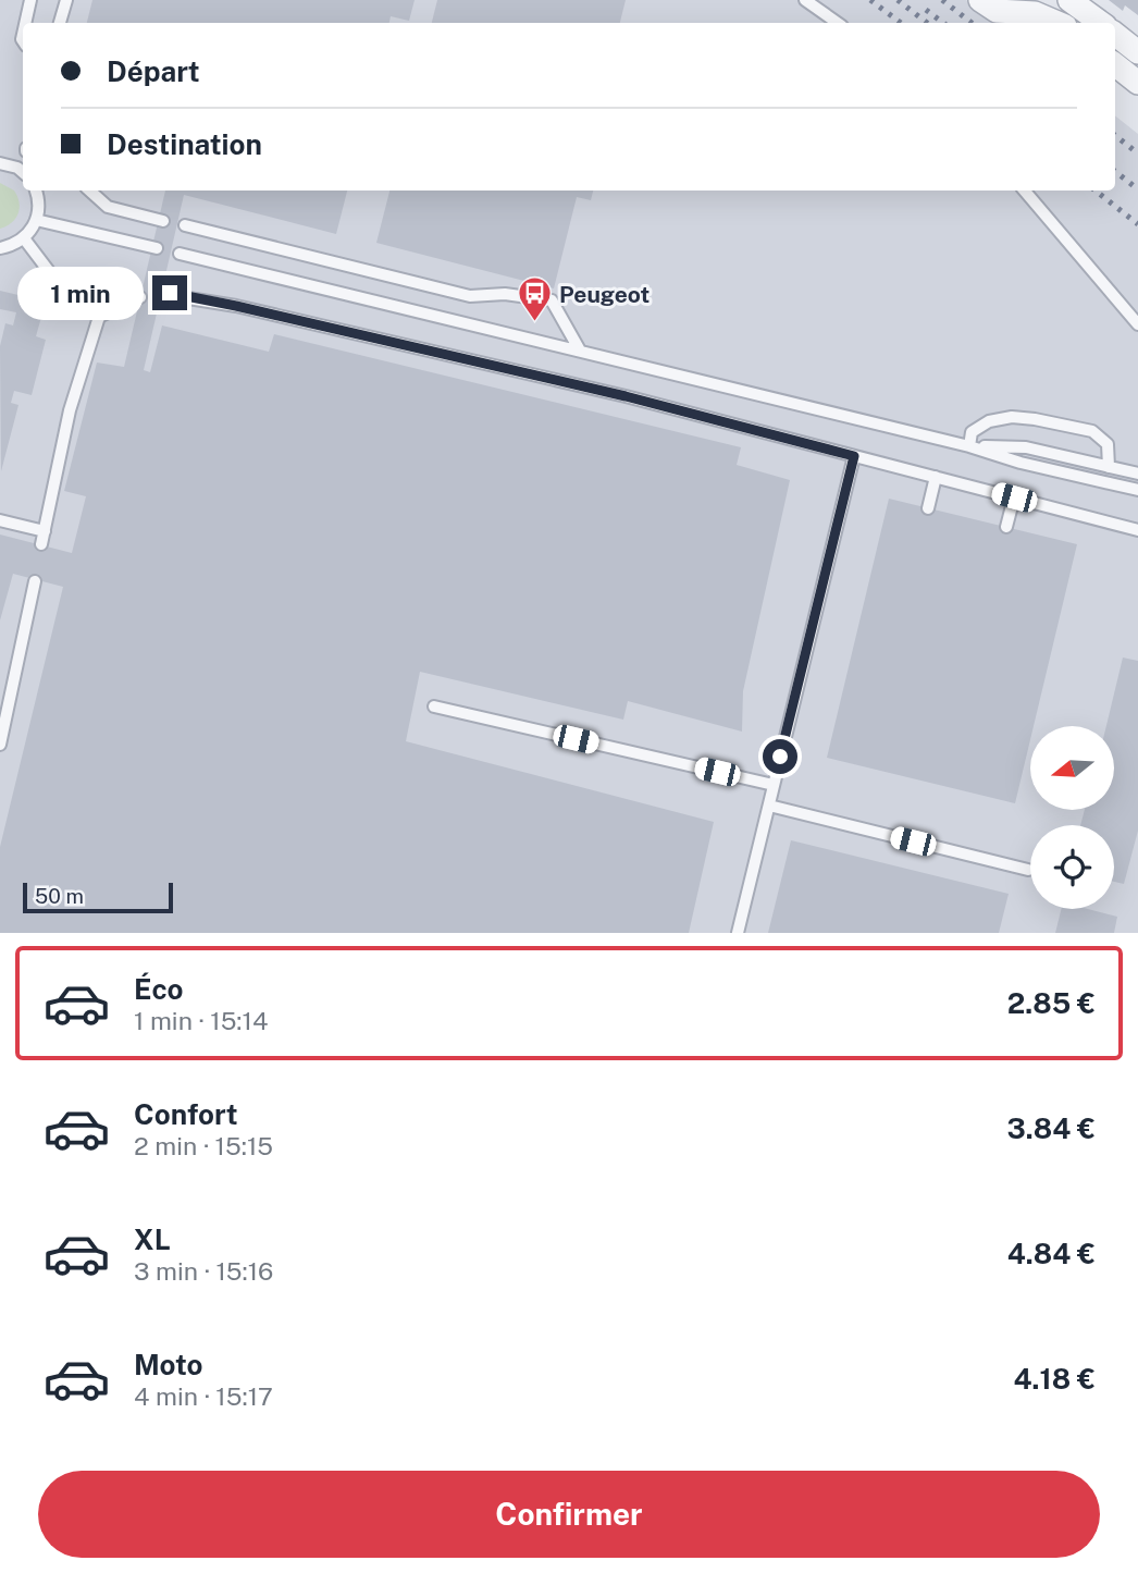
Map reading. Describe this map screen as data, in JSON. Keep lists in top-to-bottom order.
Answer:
{
  "places": {
    "bus stop": ["Peugeot"]
  },
  "scale_bar": "50 m",
  "north": "left",
  "page": {
    "banner": ["Départ", "Destination"],
    "bubble": "1 min",
    "scale": "50 m",
    "list": [
      {
        "name": "Éco",
        "note": "1 min · 15:14",
        "value": "2.85 €"
      },
      {
        "name": "Confort",
        "note": "2 min · 15:15",
        "value": "3.84 €"
      },
      {
        "name": "XL",
        "note": "3 min · 15:16",
        "value": "4.84 €"
      },
      {
        "name": "Moto",
        "note": "4 min · 15:17",
        "value": "4.18 €"
      }
    ],
    "buttons": "Confirmer"
  }
}
